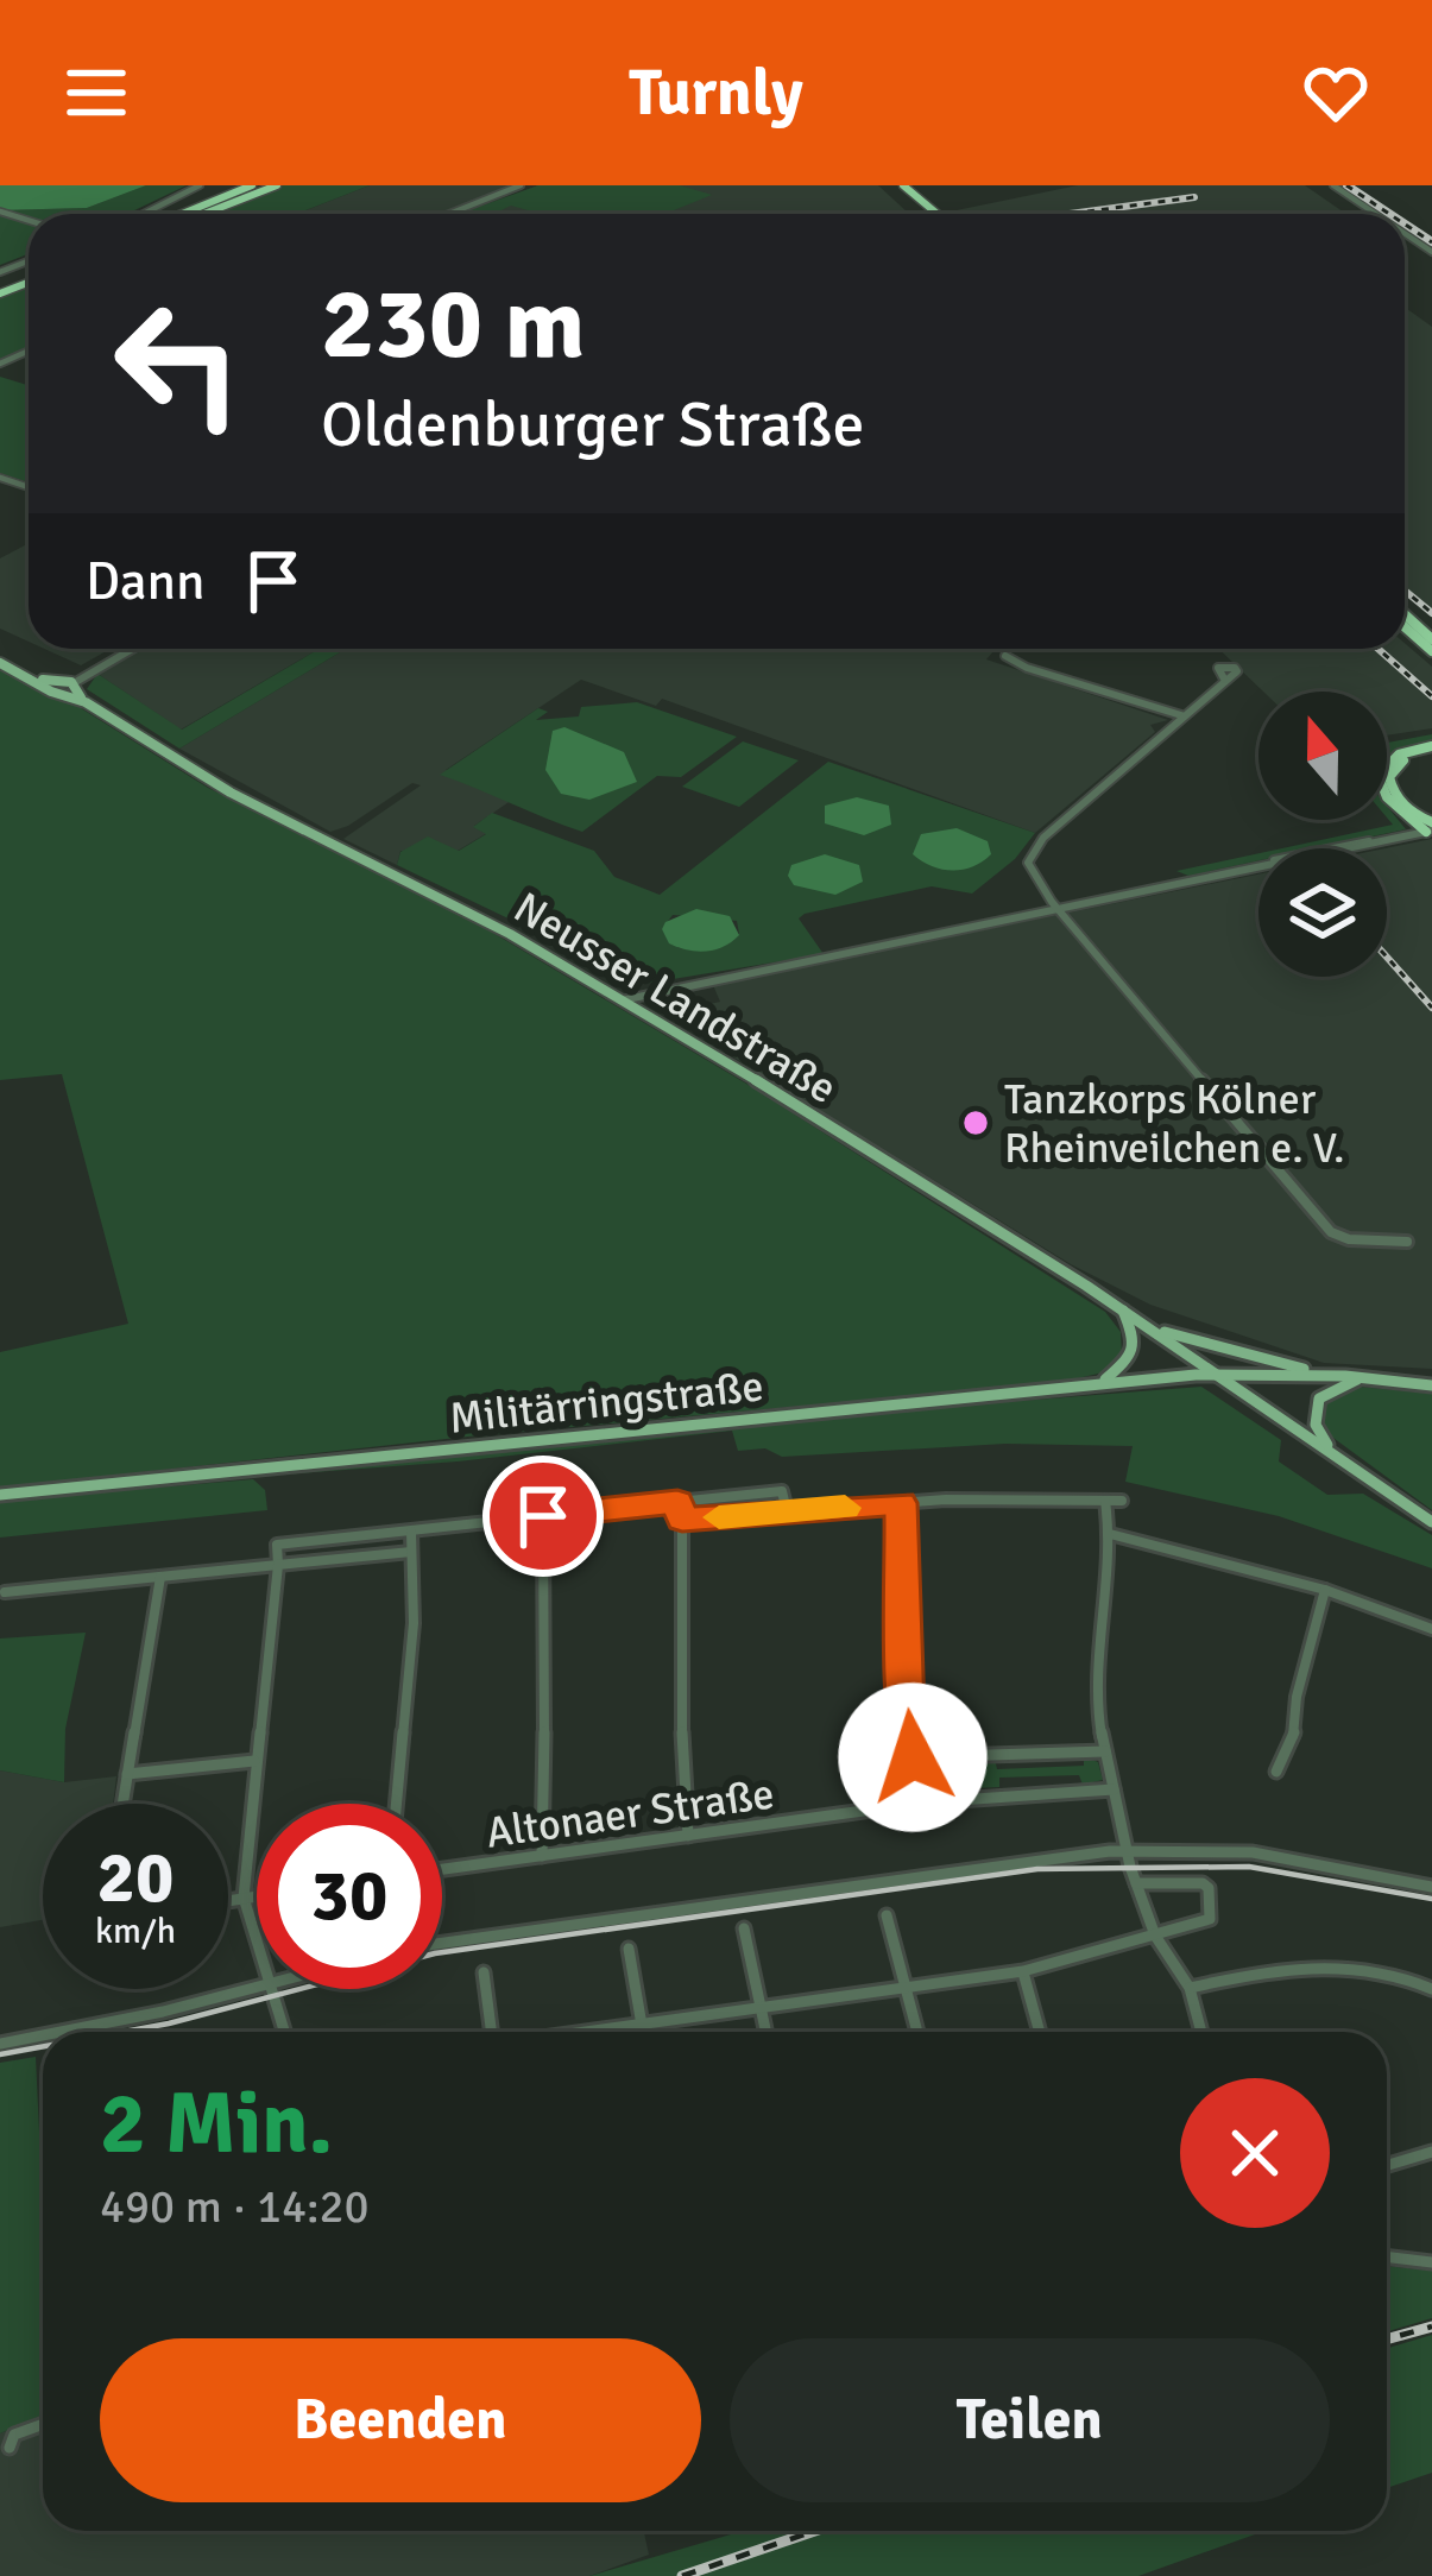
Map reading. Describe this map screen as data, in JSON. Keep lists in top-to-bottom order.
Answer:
{
  "streets": {
    "main road": ["Neusser Landstraße", "Militärringstraße"],
    "street": ["Altonaer Straße"]
  },
  "crossings": [
    ["Neusser Landstraße", "Militärringstraße"]
  ],
  "places": ["Tanzkorps Kölner Rheinveilchen e. V."],
  "north": "top",
  "page": {
    "header": "Turnly",
    "turn": ["230 m", "Oldenburger Straße"],
    "then": "Dann",
    "speed": "20 km/h",
    "limit": "30",
    "heading": ["2 Min.", "490 m · 14:20"],
    "buttons": ["Beenden", "Teilen"]
  }
}
